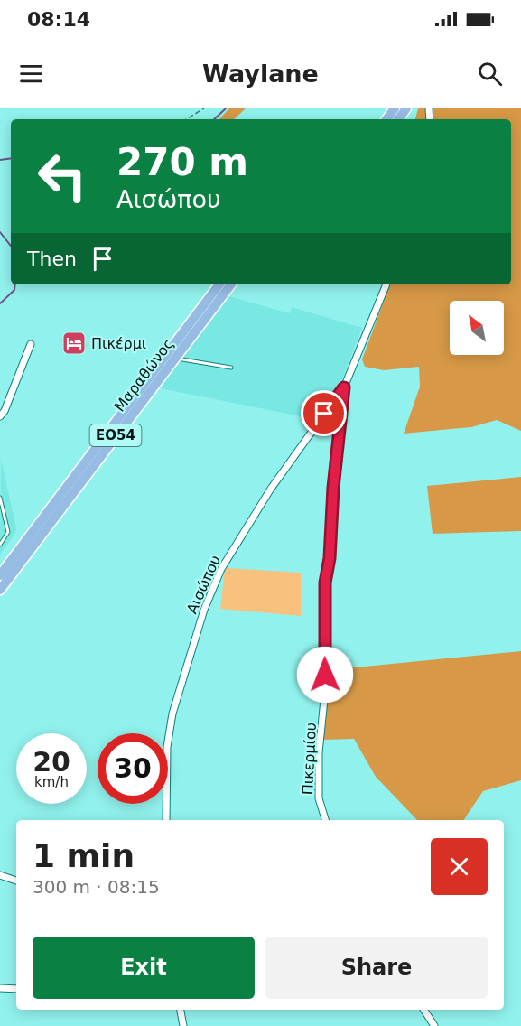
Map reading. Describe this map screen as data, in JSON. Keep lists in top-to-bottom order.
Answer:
{
  "streets": {
    "main road": ["Μαραθώνος", "ΕΟ54"],
    "street": ["Αισώπου", "Πικερμίου"]
  },
  "crossings": [
    ["Αισώπου", "Πικερμίου"]
  ],
  "places": {
    "hotel": ["Πικέρμι"]
  },
  "north": "top left",
  "page": {
    "status": "08:14",
    "header": "Waylane",
    "turn": ["270 m", "Αισώπου"],
    "then": "Then",
    "speed": "20 km/h",
    "limit": "30",
    "heading": ["1 min", "300 m · 08:15"],
    "buttons": ["Exit", "Share"]
  }
}
